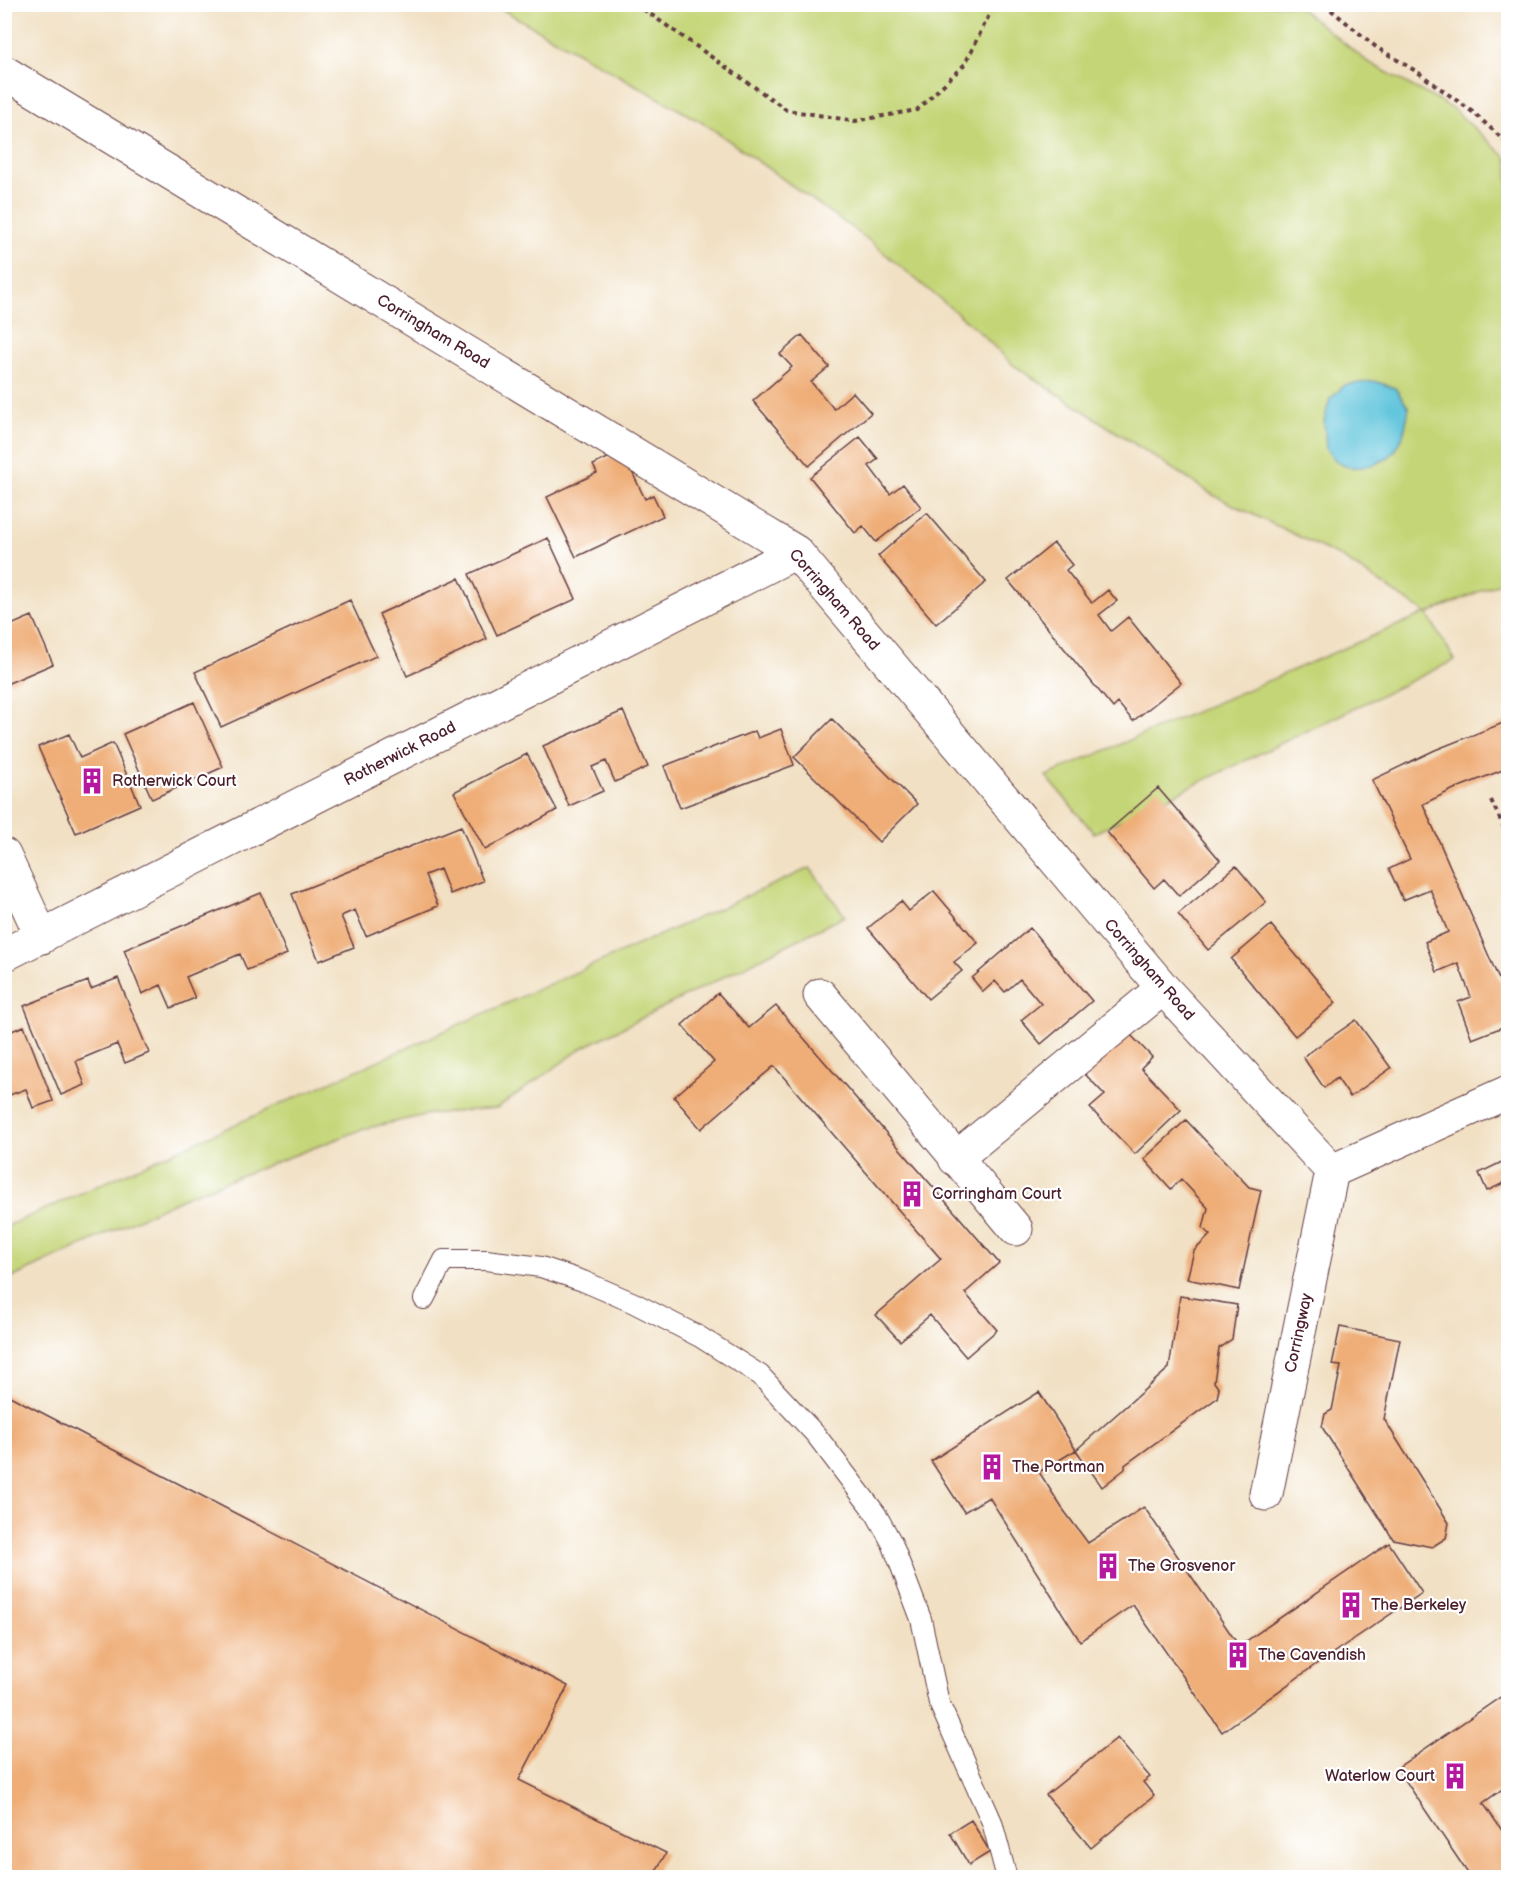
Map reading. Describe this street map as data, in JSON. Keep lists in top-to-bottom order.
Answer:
{
  "streets": {
    "street": ["Corringham Road", "Rotherwick Road", "Corringway"]
  },
  "crossings": [
    ["Corringham Road", "Rotherwick Road"],
    ["Corringham Road", "Corringway"]
  ],
  "places": {
    "building": [
      "Rotherwick Court",
      "Corringham Court",
      "The Portman",
      "The Grosvenor",
      "The Berkeley",
      "The Cavendish",
      "Waterlow Court"
    ]
  }
}
